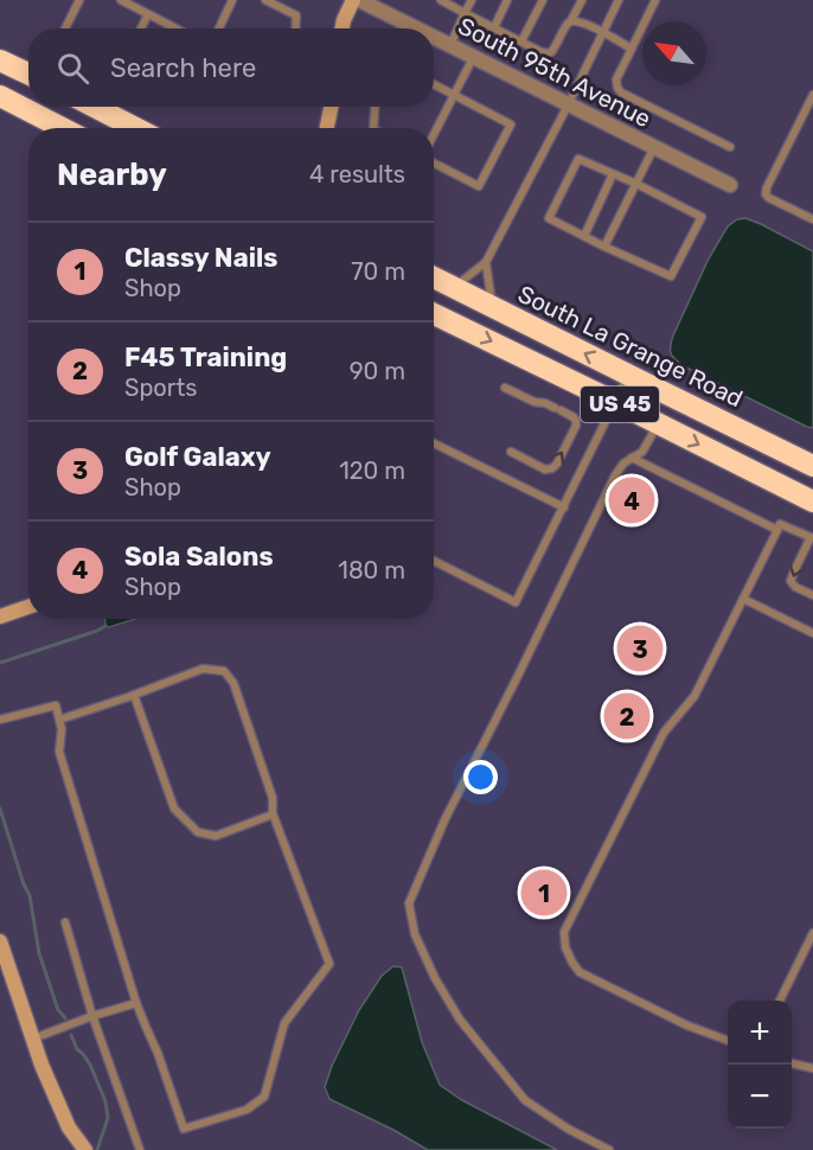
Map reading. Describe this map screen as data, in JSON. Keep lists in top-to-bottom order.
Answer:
{
  "streets": {
    "highway": ["South La Grange Road", "US 45"],
    "street": ["South 95th Avenue"]
  },
  "north": "top left",
  "page": {
    "search": "Search here",
    "heading": ["Nearby", "4 results"],
    "list": [
      {
        "mark": "1",
        "name": "Classy Nails",
        "note": "Shop",
        "value": "70 m"
      },
      {
        "mark": "2",
        "name": "F45 Training",
        "note": "Sports",
        "value": "90 m"
      },
      {
        "mark": "3",
        "name": "Golf Galaxy",
        "note": "Shop",
        "value": "120 m"
      },
      {
        "mark": "4",
        "name": "Sola Salons",
        "note": "Shop",
        "value": "180 m"
      }
    ],
    "pins": [
      "4",
      "3",
      "2",
      "1"
    ],
    "map_buttons": ["+", "−"]
  }
}
